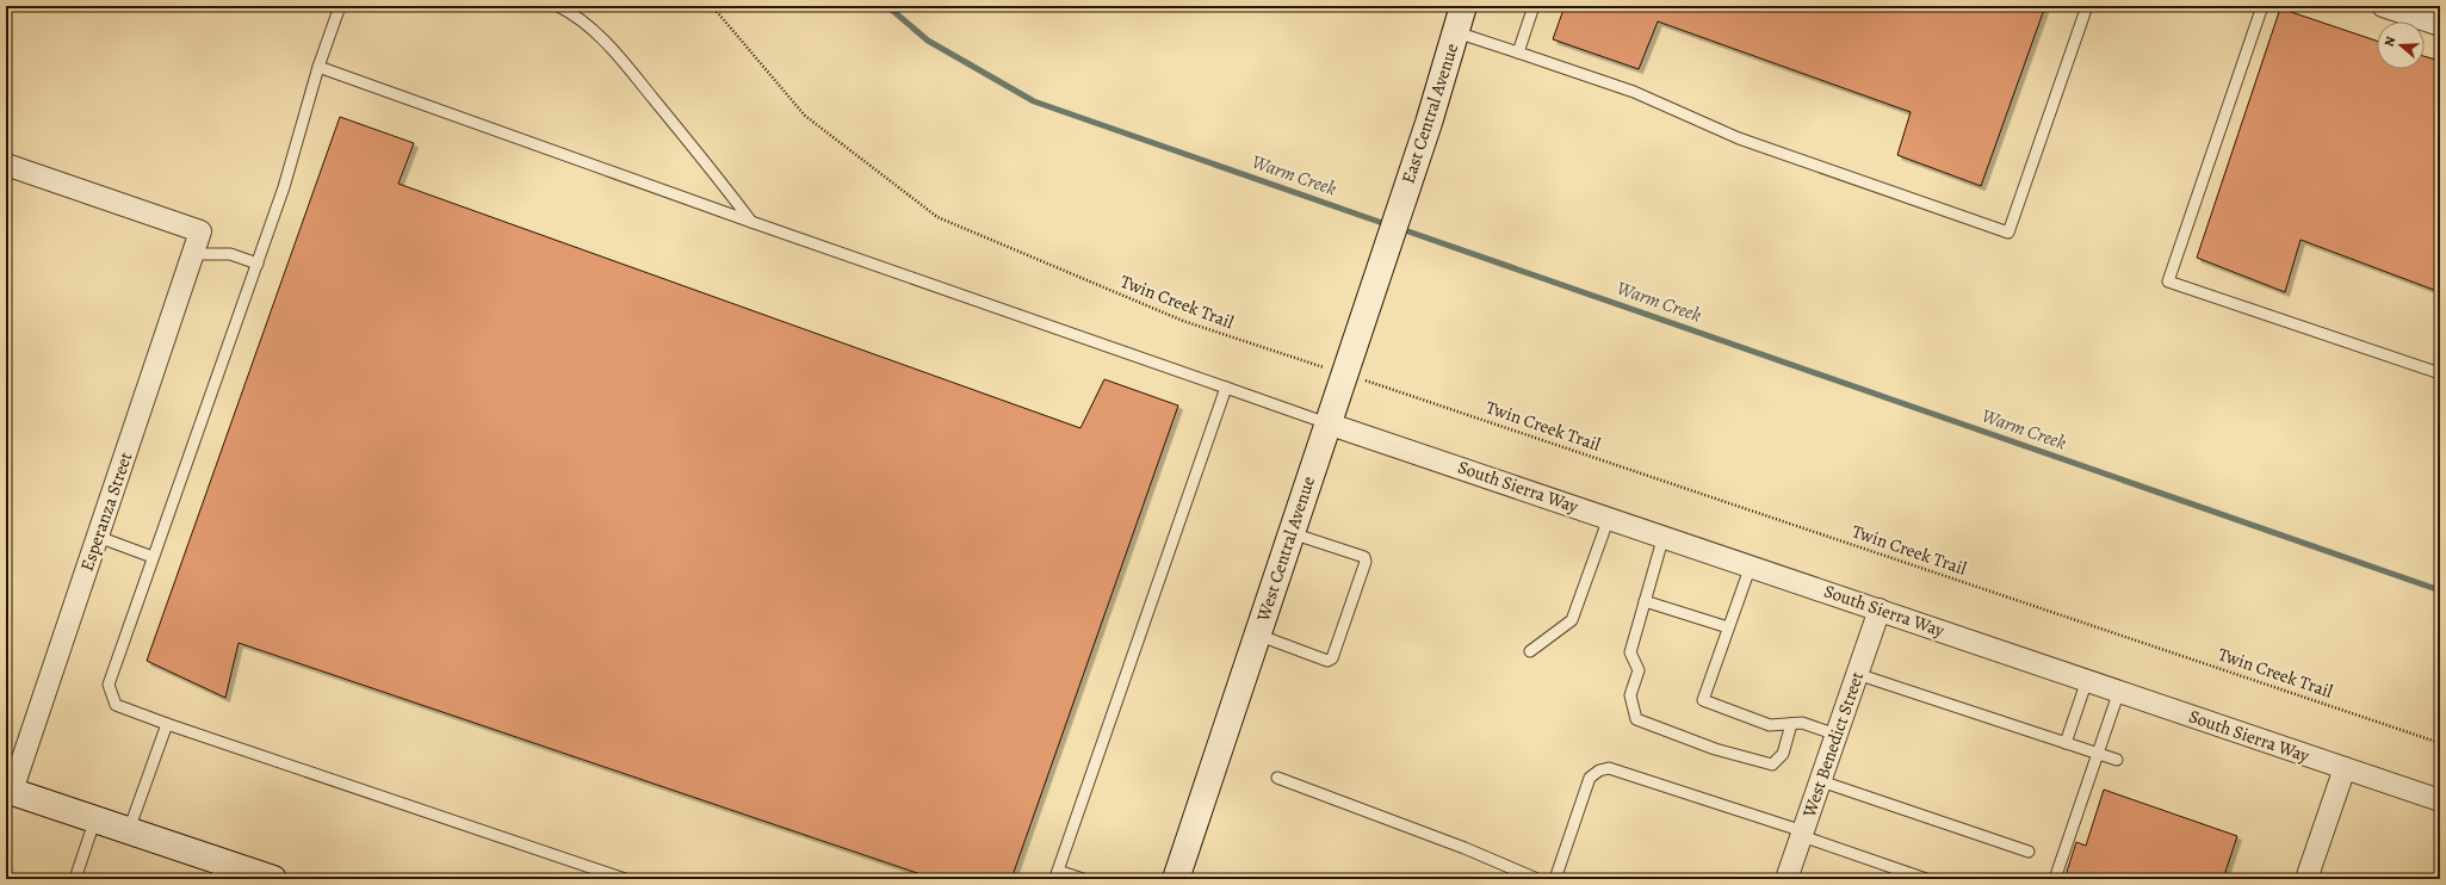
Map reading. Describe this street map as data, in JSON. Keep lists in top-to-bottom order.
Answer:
{
  "streets": {
    "street": [
      "East Central Avenue",
      "South Sierra Way",
      "Esperanza Street",
      "West Central Avenue",
      "West Benedict Street"
    ],
    "path": ["Twin Creek Trail"]
  },
  "crossings": [
    ["East Central Avenue", "West Central Avenue"],
    ["Twin Creek Trail", "West Central Avenue"],
    ["South Sierra Way", "West Central Avenue"],
    ["South Sierra Way", "West Benedict Street"]
  ],
  "water": ["Warm Creek"],
  "north": "left"
}
